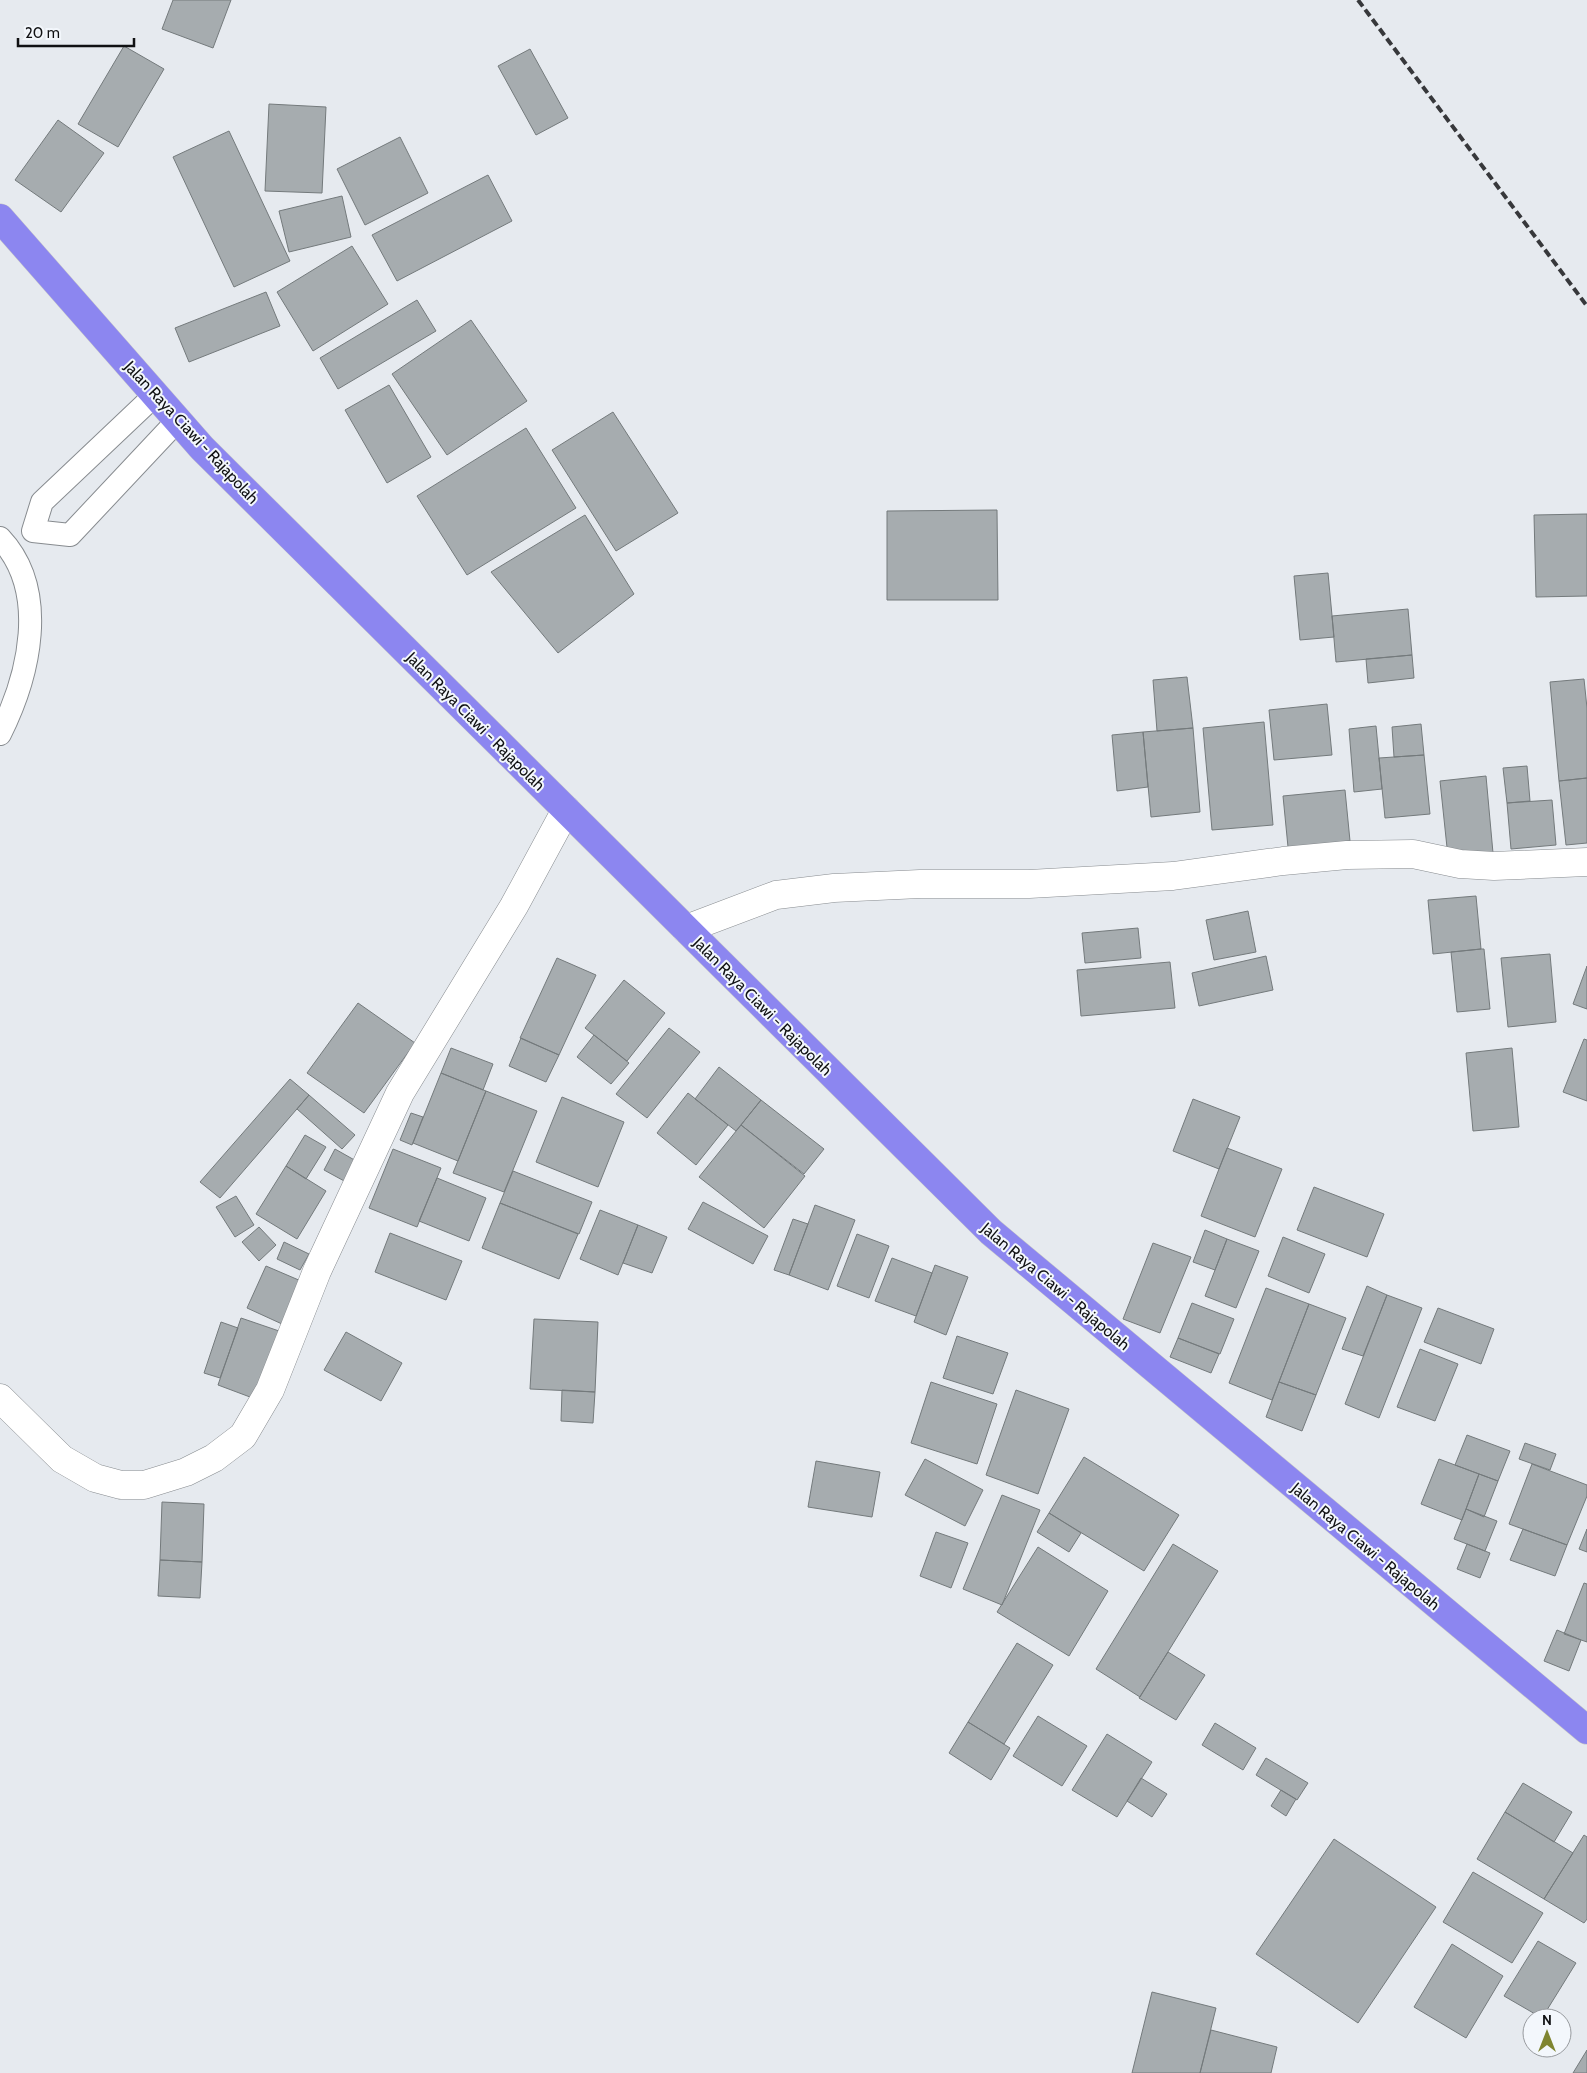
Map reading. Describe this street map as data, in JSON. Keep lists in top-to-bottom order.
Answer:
{
  "streets": {
    "highway": ["Jalan Raya Ciawi - Rajapolah"]
  },
  "scale_bar": "20 m",
  "north": "top"
}
